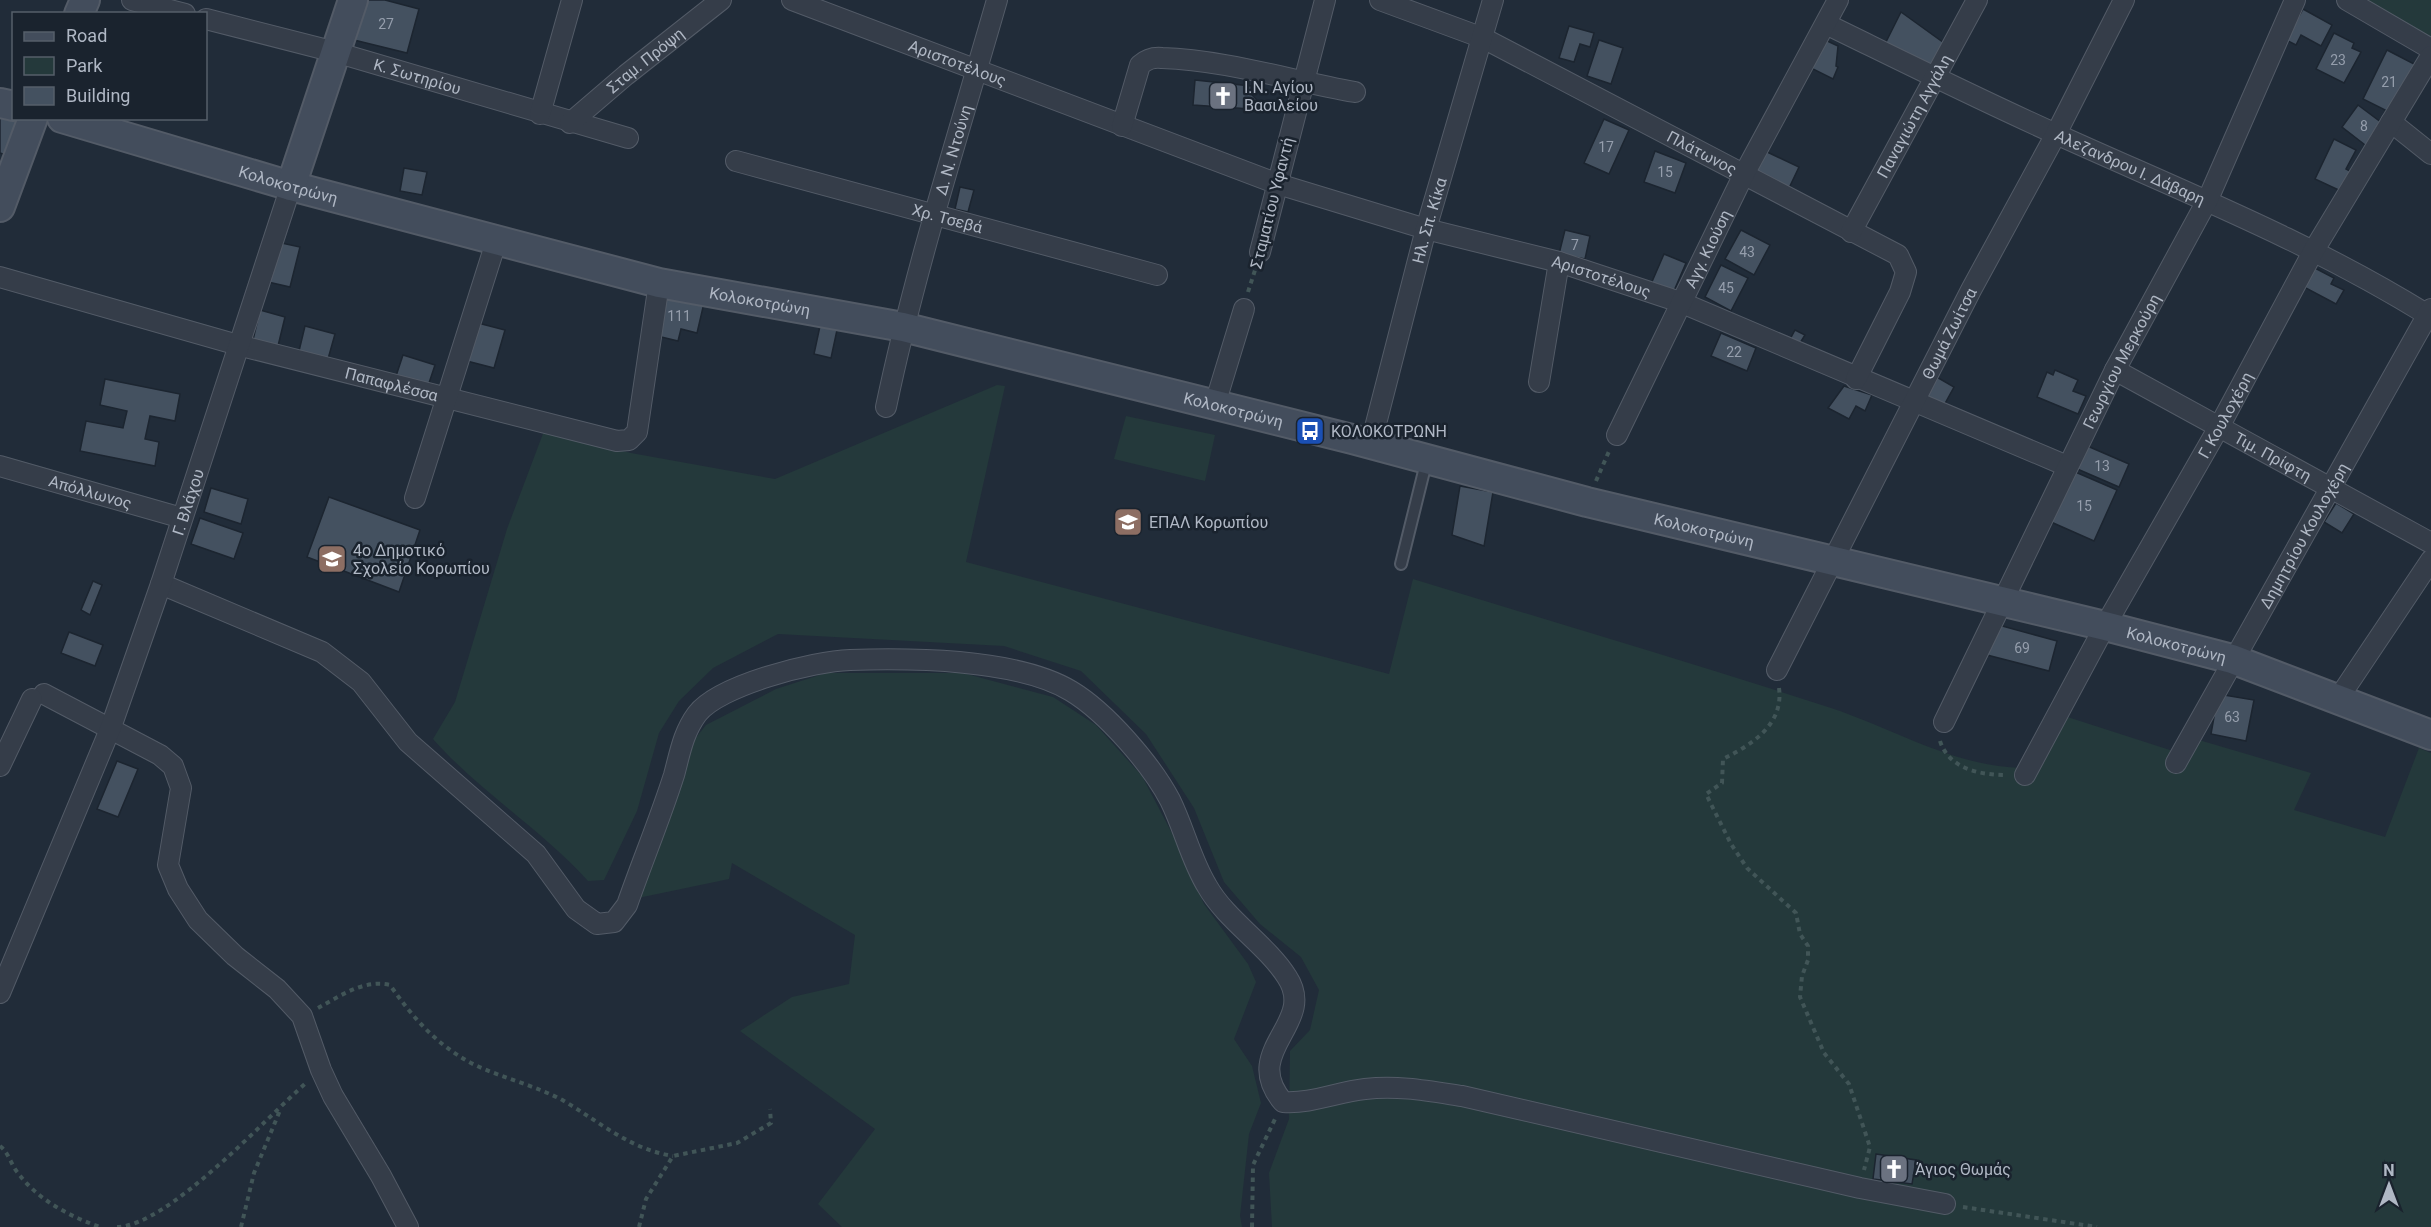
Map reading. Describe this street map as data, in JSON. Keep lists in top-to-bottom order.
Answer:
{
  "streets": {
    "street": [
      "Σταμ. Πρόψη",
      "Αριστοτέλους",
      "Κ. Σωτηρίου",
      "Παναγιώτη Αγγάλη",
      "Δ. Ν. Ντούνη",
      "Πλάτωνος",
      "Αλεζανδρου Ι. Δάβαρη",
      "Κολοκοτρώνη",
      "Σταματίου Υφαντή",
      "Χρ. Τσεβά",
      "Ηλ. Σπ. Κίκα",
      "Αγγ. Κιούση",
      "Θωμά Ζωίτσα",
      "Γεωργίου Μερκούρη",
      "Παπαφλέσσα",
      "Γ. Κουλοχέρη",
      "Τιμ. Πρίφτη",
      "Απόλλωνος",
      "Γ. Βλάχου",
      "Δημητρίου Κουλοχέρη"
    ]
  },
  "crossings": [
    ["Σταμ. Πρόψη", "Κ. Σωτηρίου"],
    ["Αριστοτέλους", "Δ. Ν. Ντούνη"],
    ["Αριστοτέλους", "Πλάτωνος"],
    ["Αριστοτέλους", "Σταματίου Υφαντή"],
    ["Αριστοτέλους", "Ηλ. Σπ. Κίκα"],
    ["Αριστοτέλους", "Αγγ. Κιούση"],
    ["Αριστοτέλους", "Θωμά Ζωίτσα"],
    ["Αριστοτέλους", "Γεωργίου Μερκούρη"],
    ["Κ. Σωτηρίου", "Γ. Βλάχου"],
    ["Παναγιώτη Αγγάλη", "Πλάτωνος"],
    ["Παναγιώτη Αγγάλη", "Αλεζανδρου Ι. Δάβαρη"],
    ["Δ. Ν. Ντούνη", "Κολοκοτρώνη"],
    ["Δ. Ν. Ντούνη", "Χρ. Τσεβά"],
    ["Πλάτωνος", "Ηλ. Σπ. Κίκα"],
    ["Πλάτωνος", "Αγγ. Κιούση"],
    ["Αλεζανδρου Ι. Δάβαρη", "Αγγ. Κιούση"],
    ["Αλεζανδρου Ι. Δάβαρη", "Θωμά Ζωίτσα"],
    ["Αλεζανδρου Ι. Δάβαρη", "Γεωργίου Μερκούρη"],
    ["Αλεζανδρου Ι. Δάβαρη", "Γ. Κουλοχέρη"],
    ["Αλεζανδρου Ι. Δάβαρη", "Δημητρίου Κουλοχέρη"],
    ["Κολοκοτρώνη", "Ηλ. Σπ. Κίκα"],
    ["Κολοκοτρώνη", "Θωμά Ζωίτσα"],
    ["Κολοκοτρώνη", "Γεωργίου Μερκούρη"],
    ["Κολοκοτρώνη", "Παπαφλέσσα"],
    ["Κολοκοτρώνη", "Γ. Κουλοχέρη"],
    ["Κολοκοτρώνη", "Γ. Βλάχου"],
    ["Κολοκοτρώνη", "Δημητρίου Κουλοχέρη"],
    ["Γεωργίου Μερκούρη", "Τιμ. Πρίφτη"],
    ["Παπαφλέσσα", "Γ. Βλάχου"],
    ["Γ. Κουλοχέρη", "Τιμ. Πρίφτη"],
    ["Τιμ. Πρίφτη", "Δημητρίου Κουλοχέρη"],
    ["Απόλλωνος", "Γ. Βλάχου"]
  ],
  "places": {
    "church": ["Ι.Ν. Αγίου Βασιλείου", "Άγιος Θωμάς"],
    "bus stop": ["ΚΟΛΟΚΟΤΡΩΝΗ"],
    "school or university": ["ΕΠΑΛ Κορωπίου", "4ο Δημοτικό Σχολείο Κορωπίου"]
  },
  "house_numbers": [
    "27",
    "23",
    "21",
    "8",
    "17",
    "15",
    "7",
    "43",
    "45",
    "111",
    "22",
    "13",
    "15",
    "69",
    "63"
  ],
  "legend": ["Road", "Park", "Building"],
  "north": "top"
}
